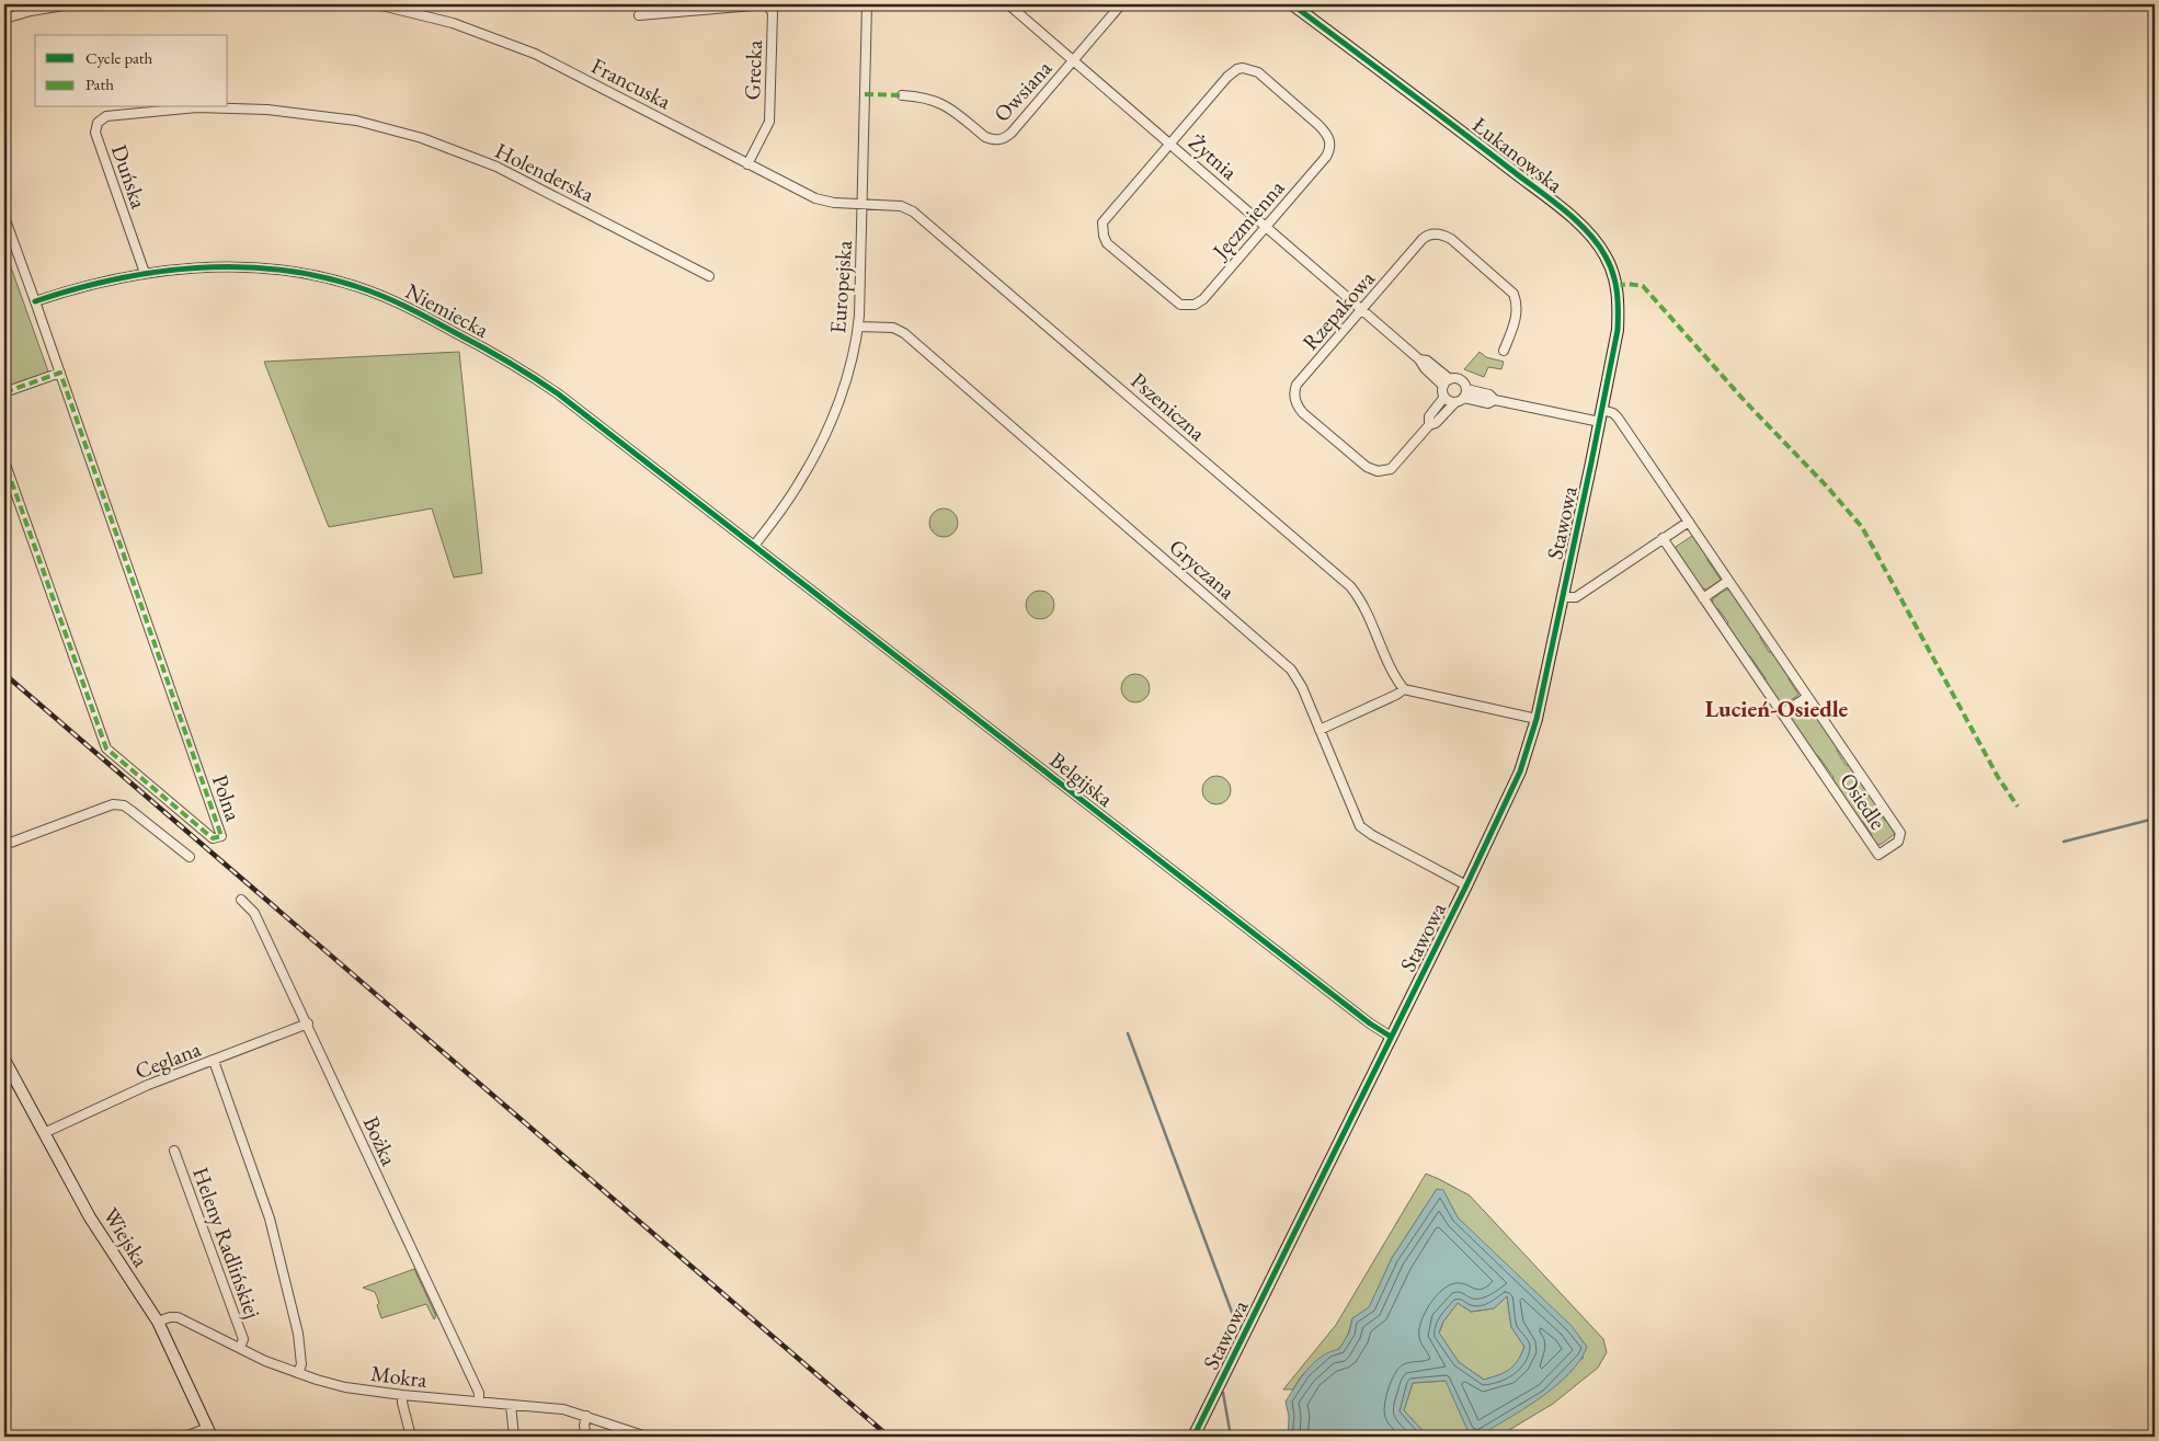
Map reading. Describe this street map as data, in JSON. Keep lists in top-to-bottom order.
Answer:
{
  "streets": {
    "street": [
      "Grecka",
      "Francuska",
      "Owsiana",
      "Łukanowska",
      "Żytnia",
      "Holenderska",
      "Duńska",
      "Jęczmienna",
      "Europejska",
      "Niemiecka",
      "Rzepakowa",
      "Pszeniczna",
      "Stawowa",
      "Gryczana",
      "Belgijska",
      "Polna",
      "Osiedle",
      "Ceglana",
      "Bożka",
      "Wiejska",
      "Heleny Radlińskiej",
      "Mokra"
    ]
  },
  "crossings": [
    ["Grecka", "Francuska"],
    ["Francuska", "Europejska"],
    ["Francuska", "Pszeniczna"],
    ["Owsiana", "Żytnia"],
    ["Łukanowska", "Stawowa"],
    ["Łukanowska", "Osiedle"],
    ["Żytnia", "Jęczmienna"],
    ["Żytnia", "Rzepakowa"],
    ["Holenderska", "Duńska"],
    ["Duńska", "Niemiecka"],
    ["Europejska", "Niemiecka"],
    ["Europejska", "Pszeniczna"],
    ["Europejska", "Gryczana"],
    ["Europejska", "Belgijska"],
    ["Niemiecka", "Belgijska"],
    ["Niemiecka", "Polna"],
    ["Stawowa", "Gryczana"],
    ["Stawowa", "Belgijska"],
    ["Ceglana", "Bożka"],
    ["Ceglana", "Wiejska"],
    ["Bożka", "Mokra"],
    ["Wiejska", "Mokra"],
    ["Heleny Radlińskiej", "Mokra"]
  ],
  "districts": ["Lucień-Osiedle"],
  "legend": ["Cycle path", "Path"]
}
